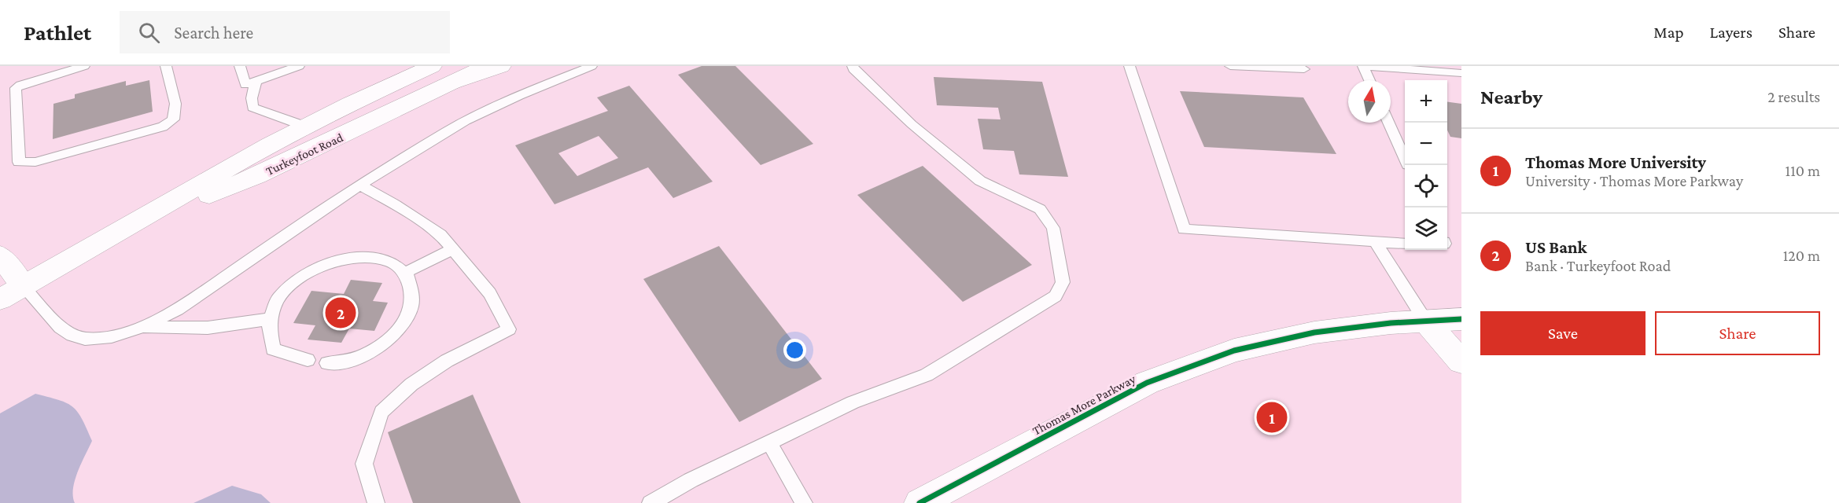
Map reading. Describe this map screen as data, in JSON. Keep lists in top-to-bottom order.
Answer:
{
  "streets": {
    "main road": ["Turkeyfoot Road", "Thomas More Parkway"]
  },
  "north": "top",
  "page": {
    "header": "Pathlet",
    "search": "Search here",
    "nav": ["Map", "Layers", "Share"],
    "heading": ["Nearby", "2 results"],
    "map_buttons": ["+", "−"],
    "list": [
      {
        "mark": "1",
        "name": "Thomas More University",
        "note": "University · Thomas More Parkway",
        "value": "110 m"
      },
      {
        "mark": "2",
        "name": "US Bank",
        "note": "Bank · Turkeyfoot Road",
        "value": "120 m"
      }
    ],
    "pins": ["2", "1"],
    "buttons": ["Save", "Share"]
  }
}
